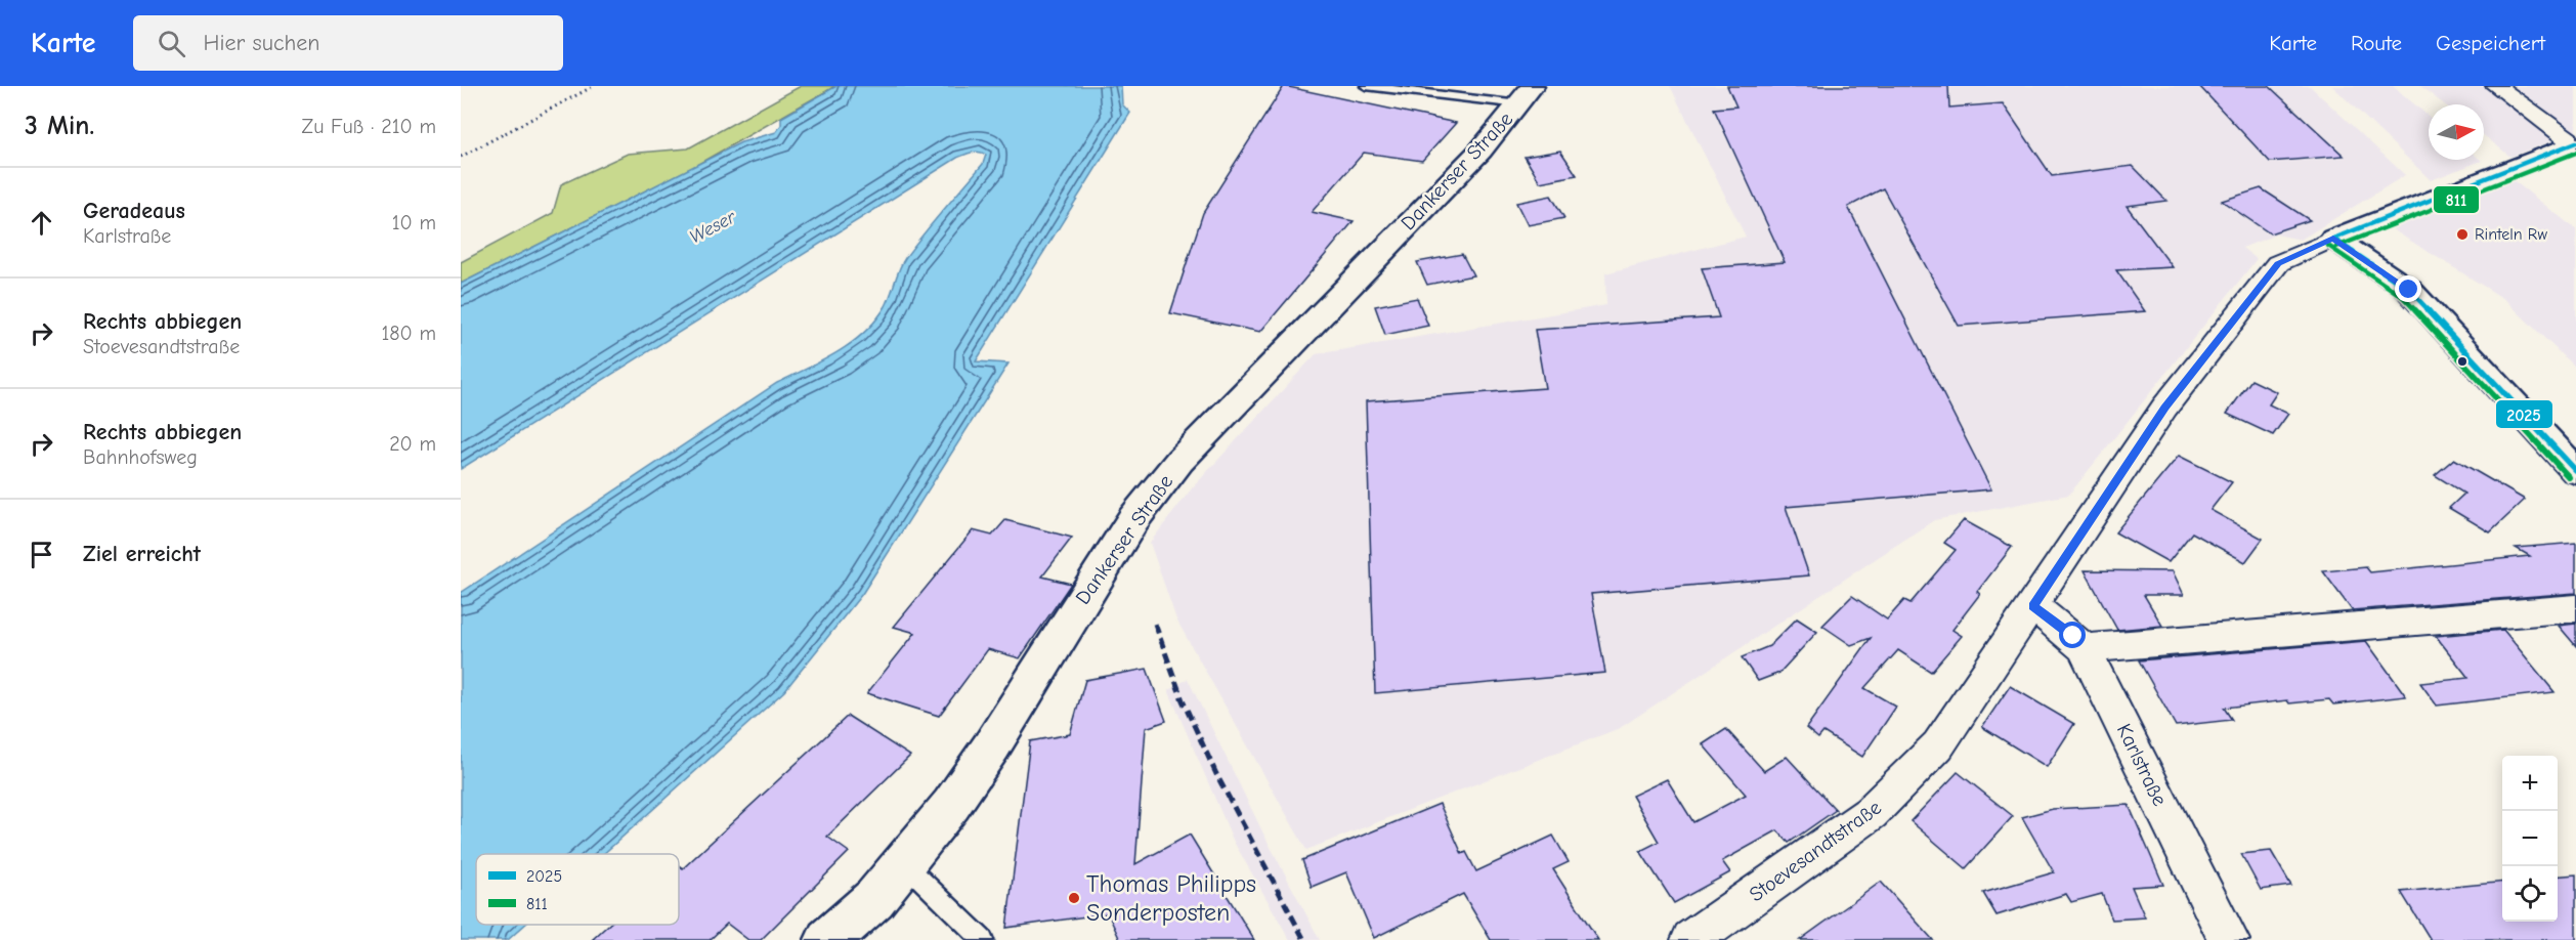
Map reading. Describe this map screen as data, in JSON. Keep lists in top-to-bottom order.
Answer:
{
  "streets": {
    "main road": ["Dankerser Straße", "Stoevesandtstraße"],
    "street": ["Karlstraße"]
  },
  "crossings": [
    ["Karlstraße", "Stoevesandtstraße"]
  ],
  "water": ["Weser"],
  "places": ["Rinteln Rw", "Thomas Philipps Sonderposten"],
  "lines": ["transit line 2025", "transit line 811"],
  "legend": ["2025", "811"],
  "north": "right",
  "page": {
    "header": "Karte",
    "search": "Hier suchen",
    "nav": ["Karte", "Route", "Gespeichert"],
    "heading": ["3 Min.", "Zu Fuß · 210 m"],
    "list": [
      ["Geradeaus", "Karlstraße", "10 m"],
      ["Rechts abbiegen", "Stoevesandtstraße", "180 m"],
      ["Rechts abbiegen", "Bahnhofsweg", "20 m"],
      "Ziel erreicht"
    ],
    "map_buttons": ["+", "−"]
  }
}
